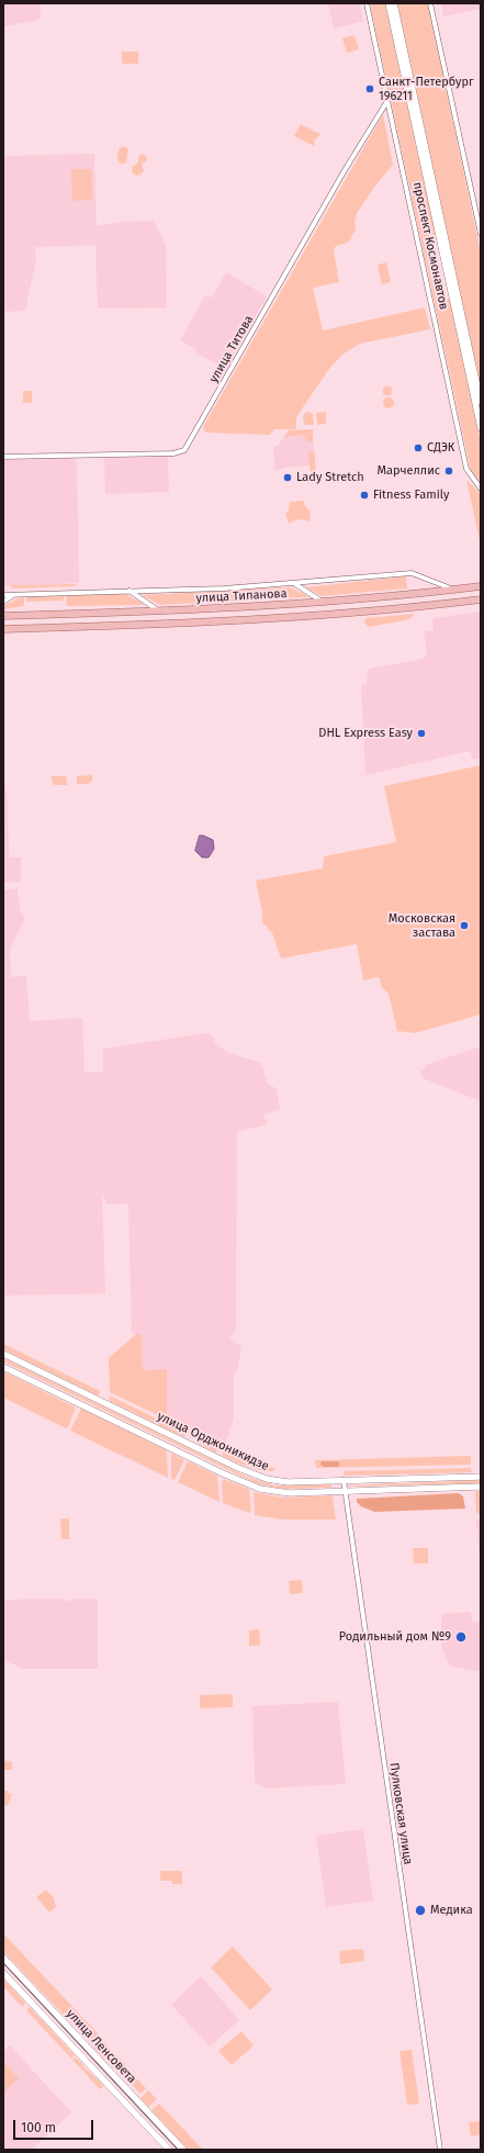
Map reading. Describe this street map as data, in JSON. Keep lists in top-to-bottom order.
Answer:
{
  "streets": {
    "main road": ["улица Типанова"],
    "street": [
      "проспект Космонавтов",
      "улица Титова",
      "улица Орджоникидзе",
      "Пулковская улица",
      "улица Ленсовета"
    ]
  },
  "crossings": [
    ["проспект Космонавтов", "улица Титова"],
    ["улица Орджоникидзе", "Пулковская улица"]
  ],
  "places": [
    "Санкт-Петербург 196211",
    "СДЭК",
    "Марчеллис",
    "Lady Stretch",
    "Fitness Family",
    "DHL Express Easy",
    "Московская застава",
    "Родильный дом №9",
    "Медика"
  ],
  "scale_bar": "100 m"
}
